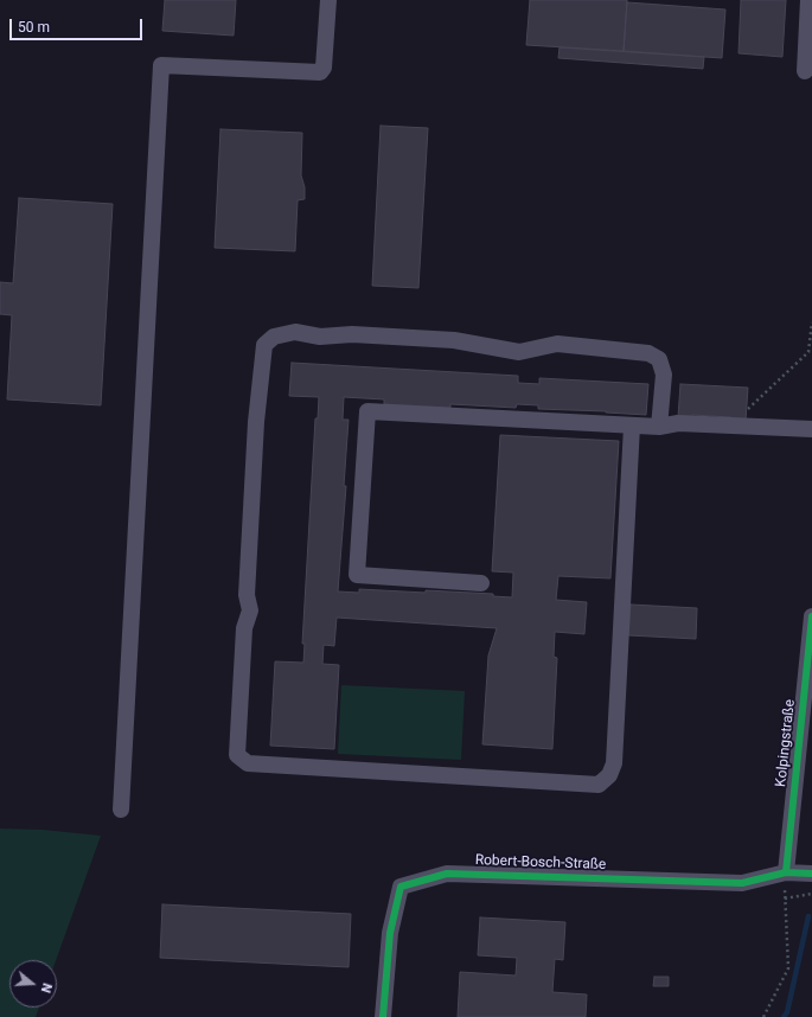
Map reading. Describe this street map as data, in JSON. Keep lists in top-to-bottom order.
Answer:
{
  "streets": {
    "street": ["Kolpingstraße", "Robert-Bosch-Straße"]
  },
  "crossings": [
    ["Kolpingstraße", "Robert-Bosch-Straße"]
  ],
  "scale_bar": "50 m",
  "north": "right"
}
